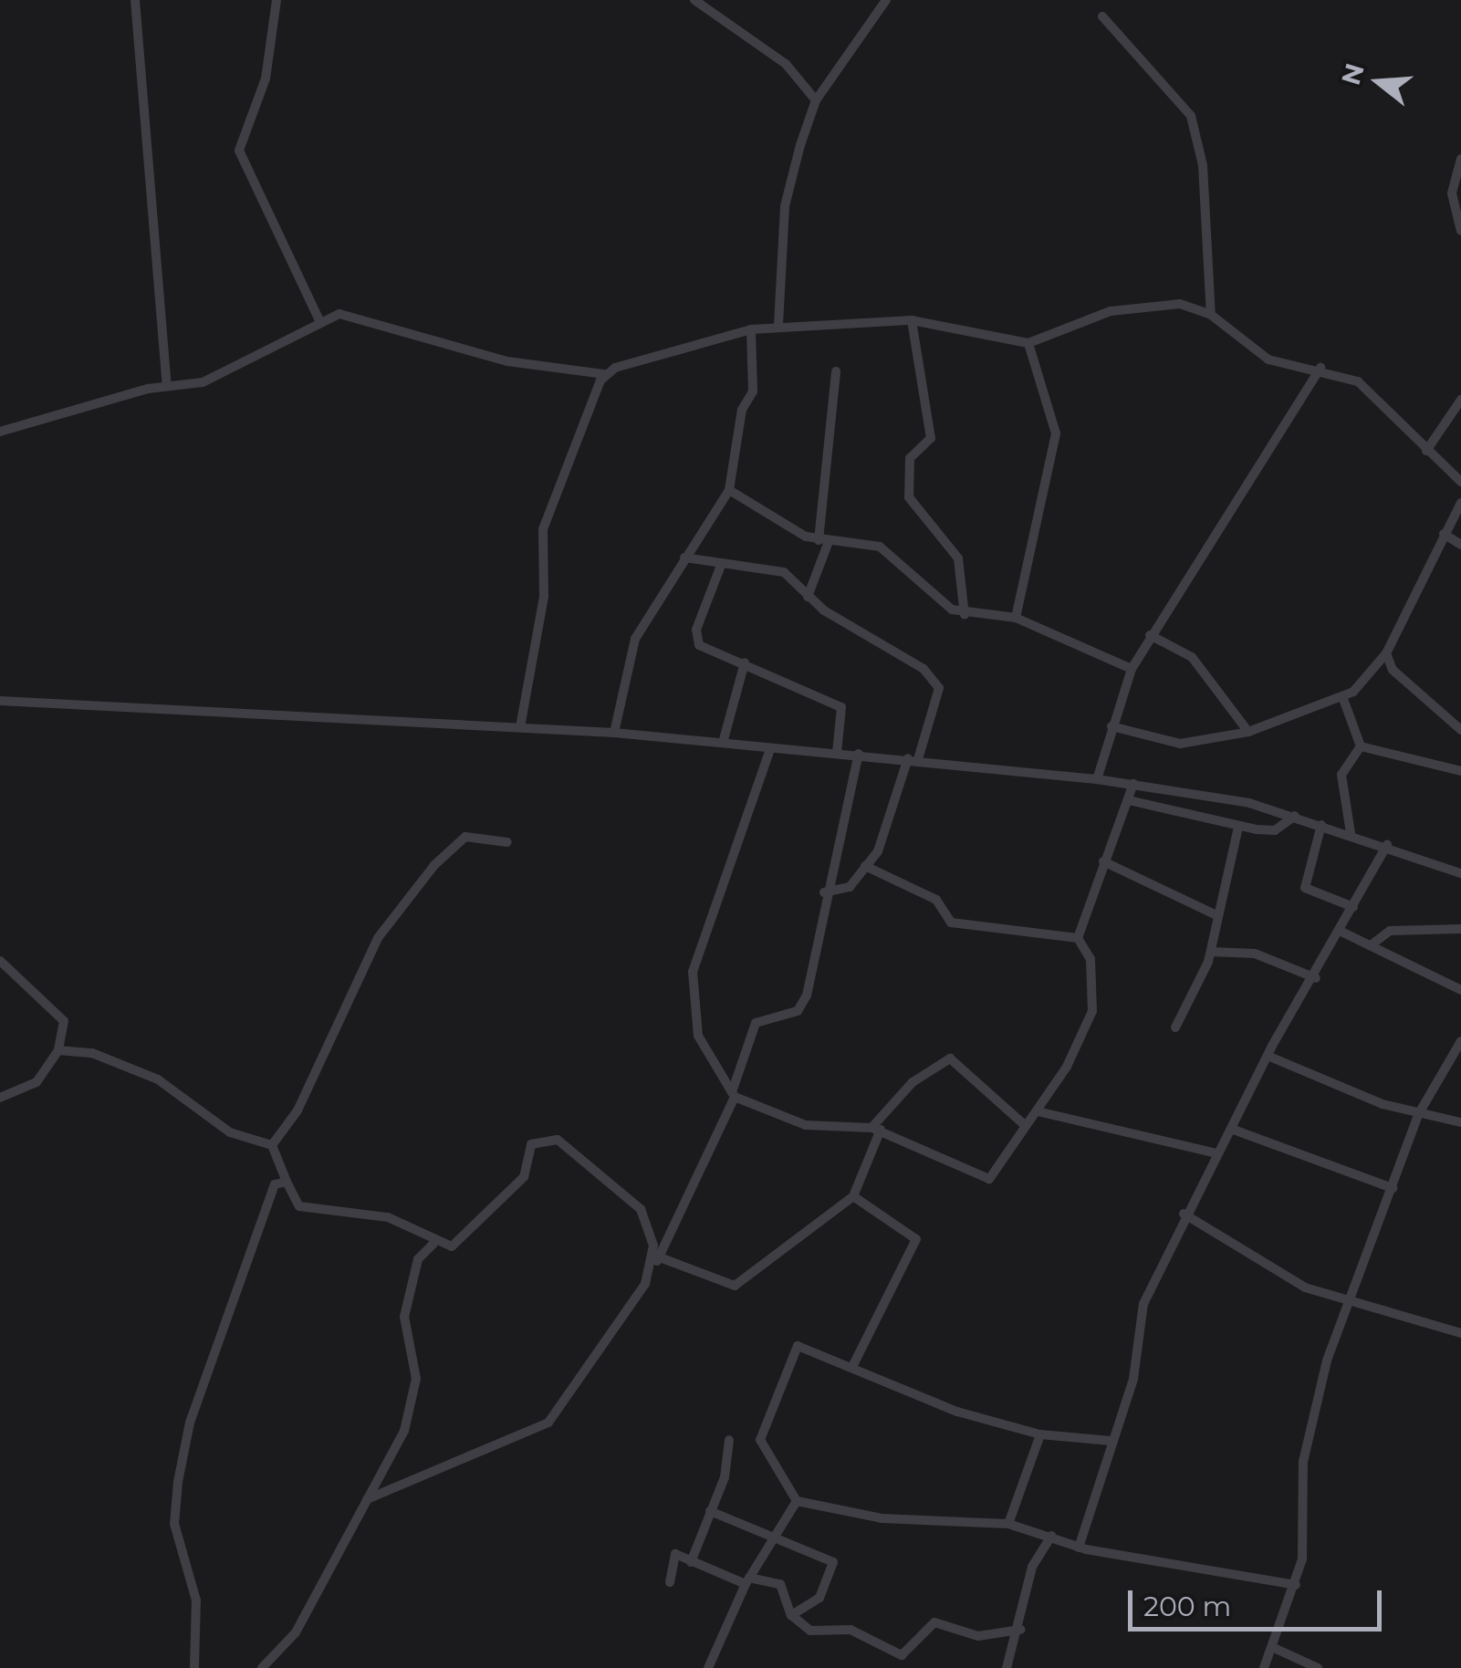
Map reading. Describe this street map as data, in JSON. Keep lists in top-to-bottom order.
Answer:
{
  "scale_bar": "200 m",
  "north": "left"
}
